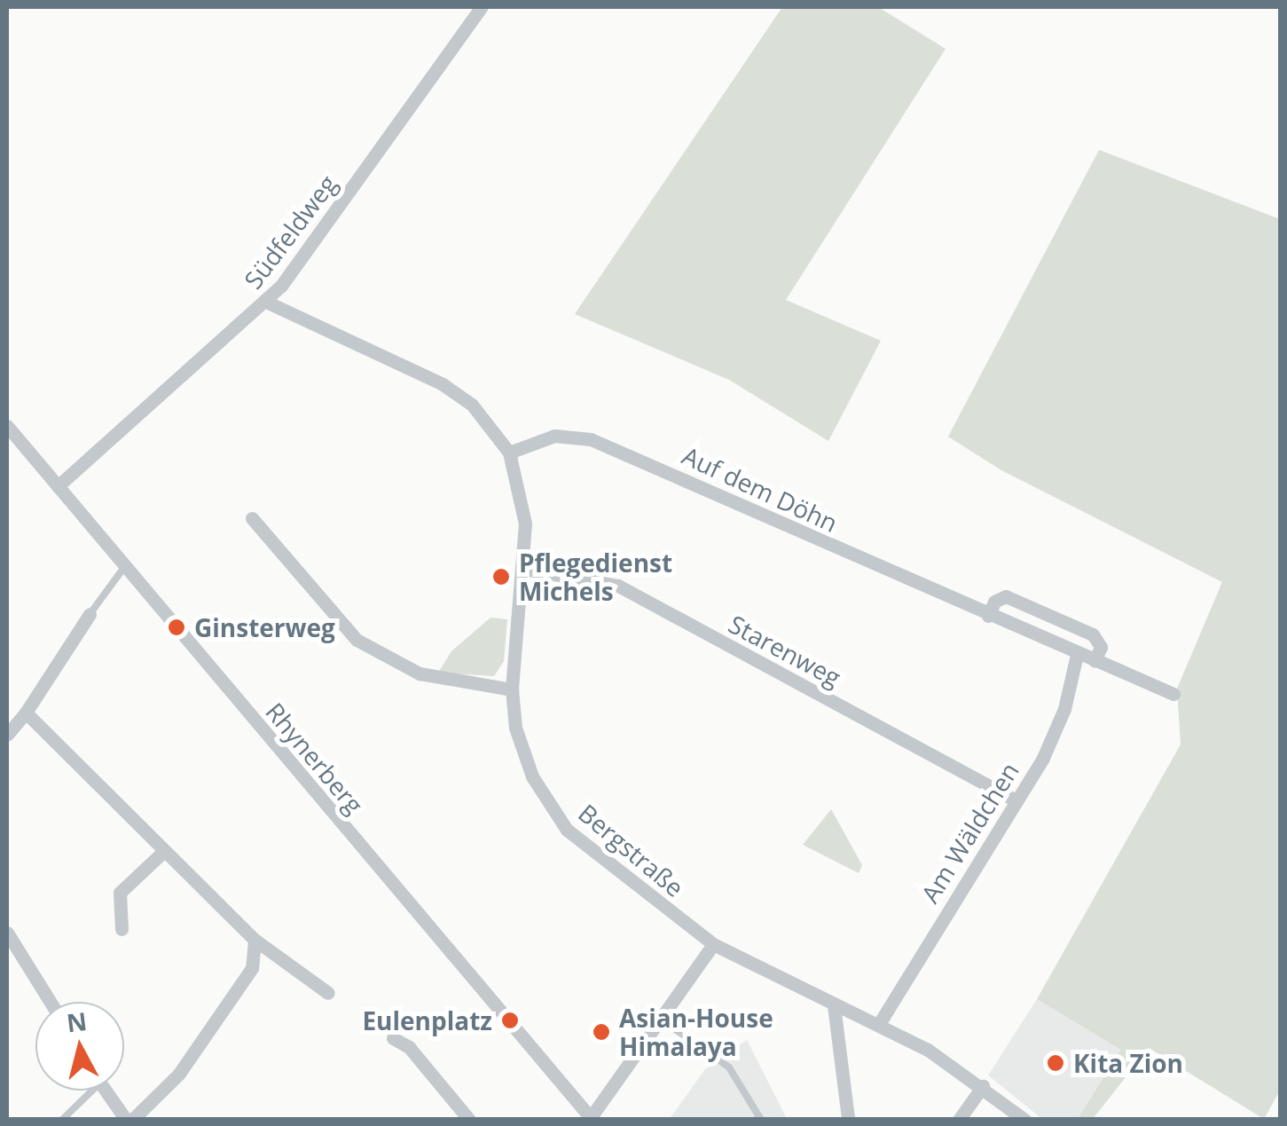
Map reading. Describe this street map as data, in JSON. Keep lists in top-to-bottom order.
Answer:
{
  "streets": {
    "street": [
      "Südfeldweg",
      "Auf dem Döhn",
      "Starenweg",
      "Rhynerberg",
      "Am Wäldchen",
      "Bergstraße"
    ]
  },
  "crossings": [
    ["Südfeldweg", "Rhynerberg"],
    ["Südfeldweg", "Bergstraße"],
    ["Auf dem Döhn", "Am Wäldchen"],
    ["Auf dem Döhn", "Bergstraße"],
    ["Starenweg", "Am Wäldchen"],
    ["Starenweg", "Bergstraße"],
    ["Am Wäldchen", "Bergstraße"]
  ],
  "places": [
    "Pflegedienst Michels",
    "Ginsterweg",
    "Eulenplatz",
    "Asian-House Himalaya",
    "Kita Zion"
  ],
  "north": "top"
}
